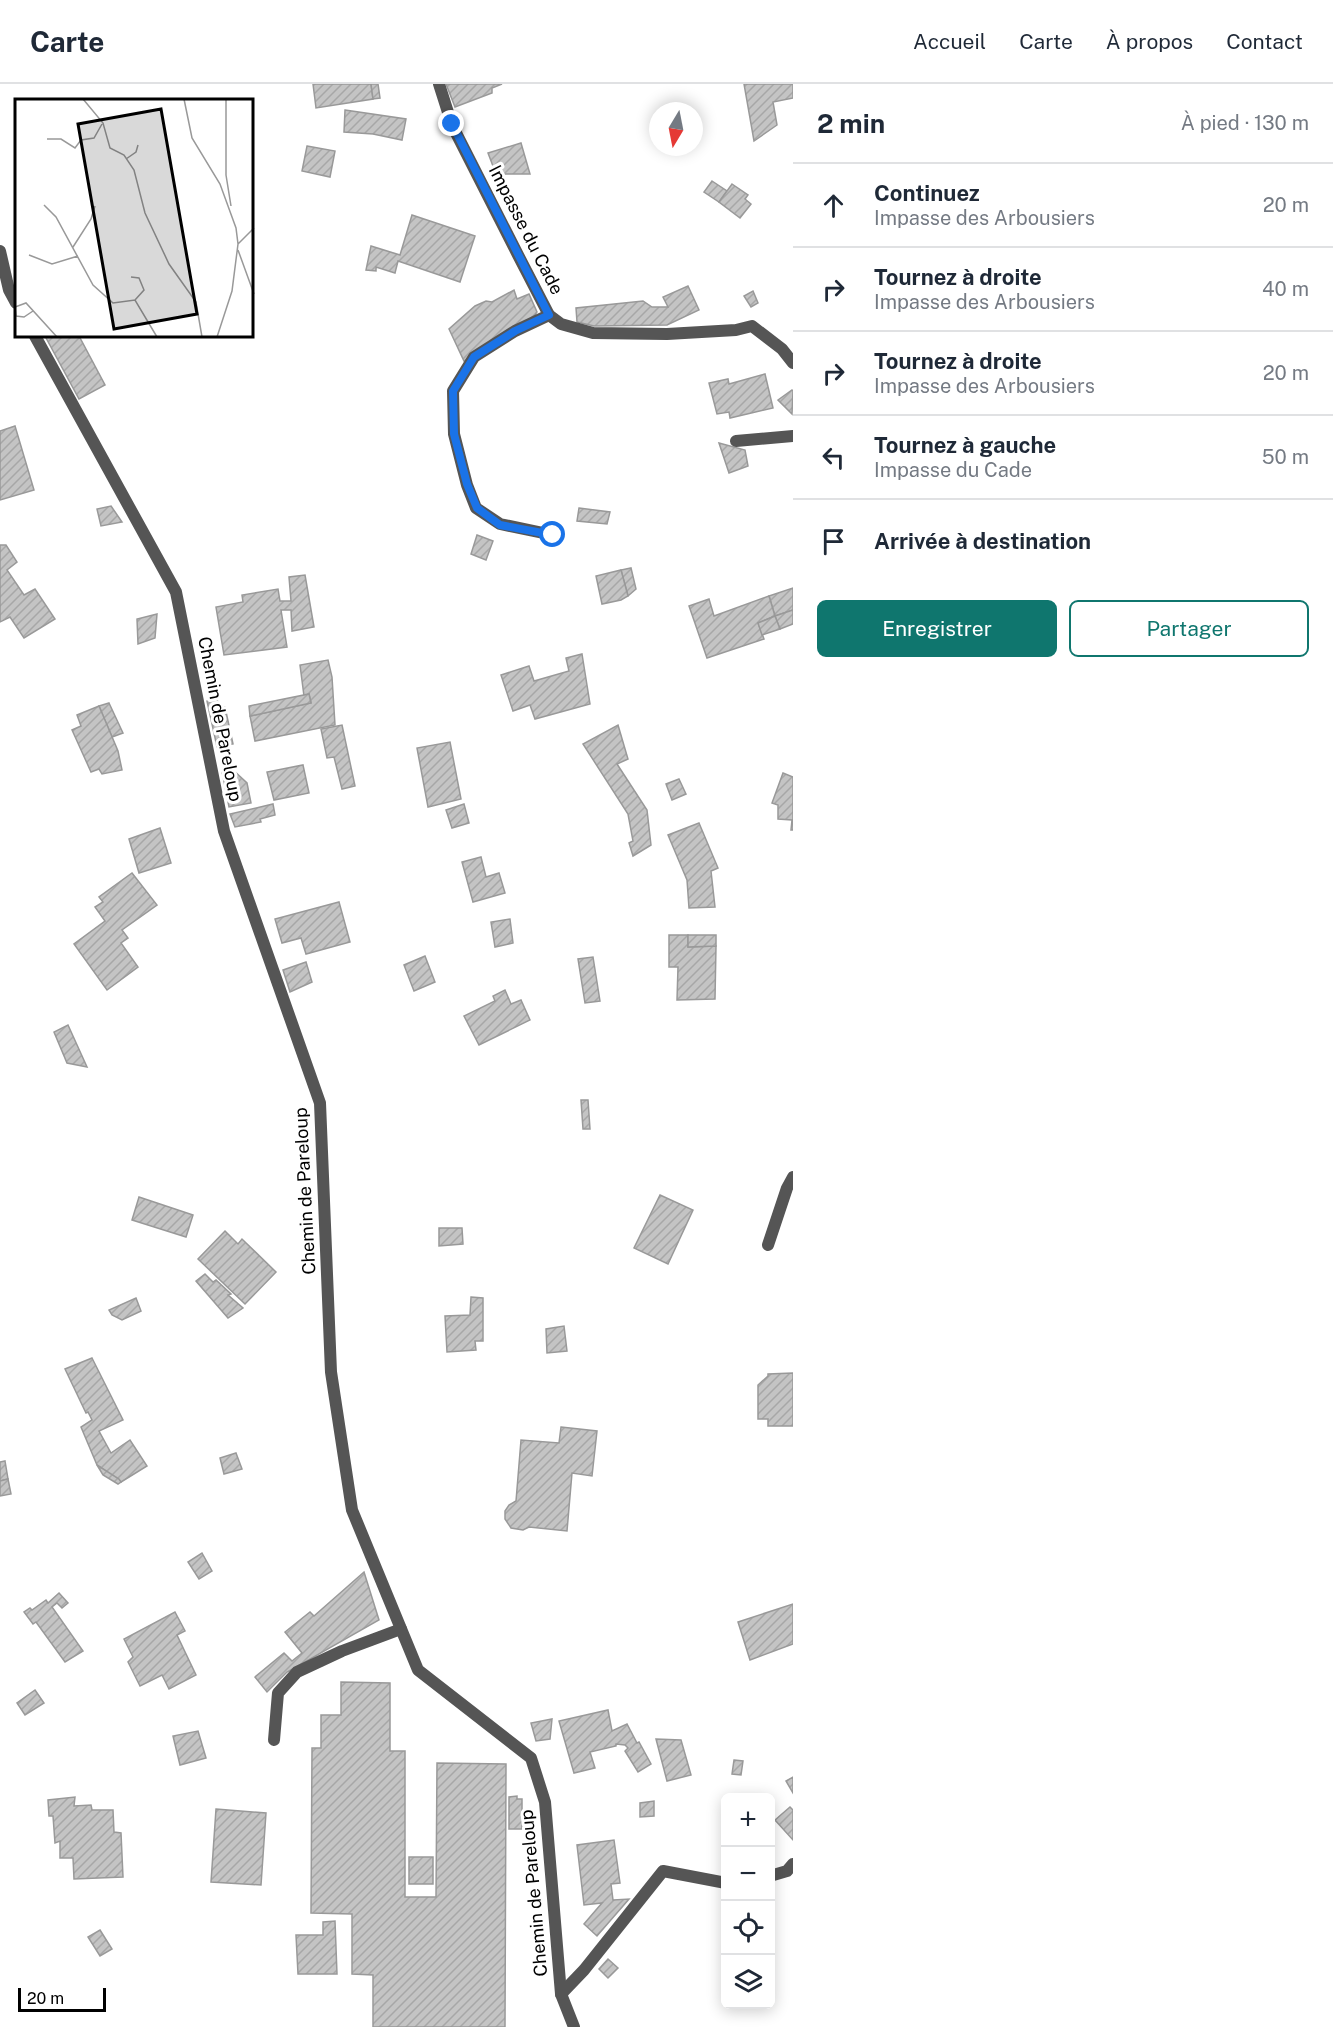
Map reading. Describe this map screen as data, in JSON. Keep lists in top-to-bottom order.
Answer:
{
  "streets": {
    "street": ["Impasse du Cade", "Chemin de Pareloup"]
  },
  "scale_bar": "20 m",
  "north": "bottom",
  "page": {
    "header": "Carte",
    "nav": [
      "Accueil",
      "Carte",
      "À propos",
      "Contact"
    ],
    "heading": ["2 min", "À pied · 130 m"],
    "list": [
      ["Continuez", "Impasse des Arbousiers", "20 m"],
      ["Tournez à droite", "Impasse des Arbousiers", "40 m"],
      ["Tournez à droite", "Impasse des Arbousiers", "20 m"],
      ["Tournez à gauche", "Impasse du Cade", "50 m"],
      "Arrivée à destination"
    ],
    "buttons": ["Enregistrer", "Partager"],
    "map_buttons": ["+", "−"],
    "scale": "20 m"
  }
}
